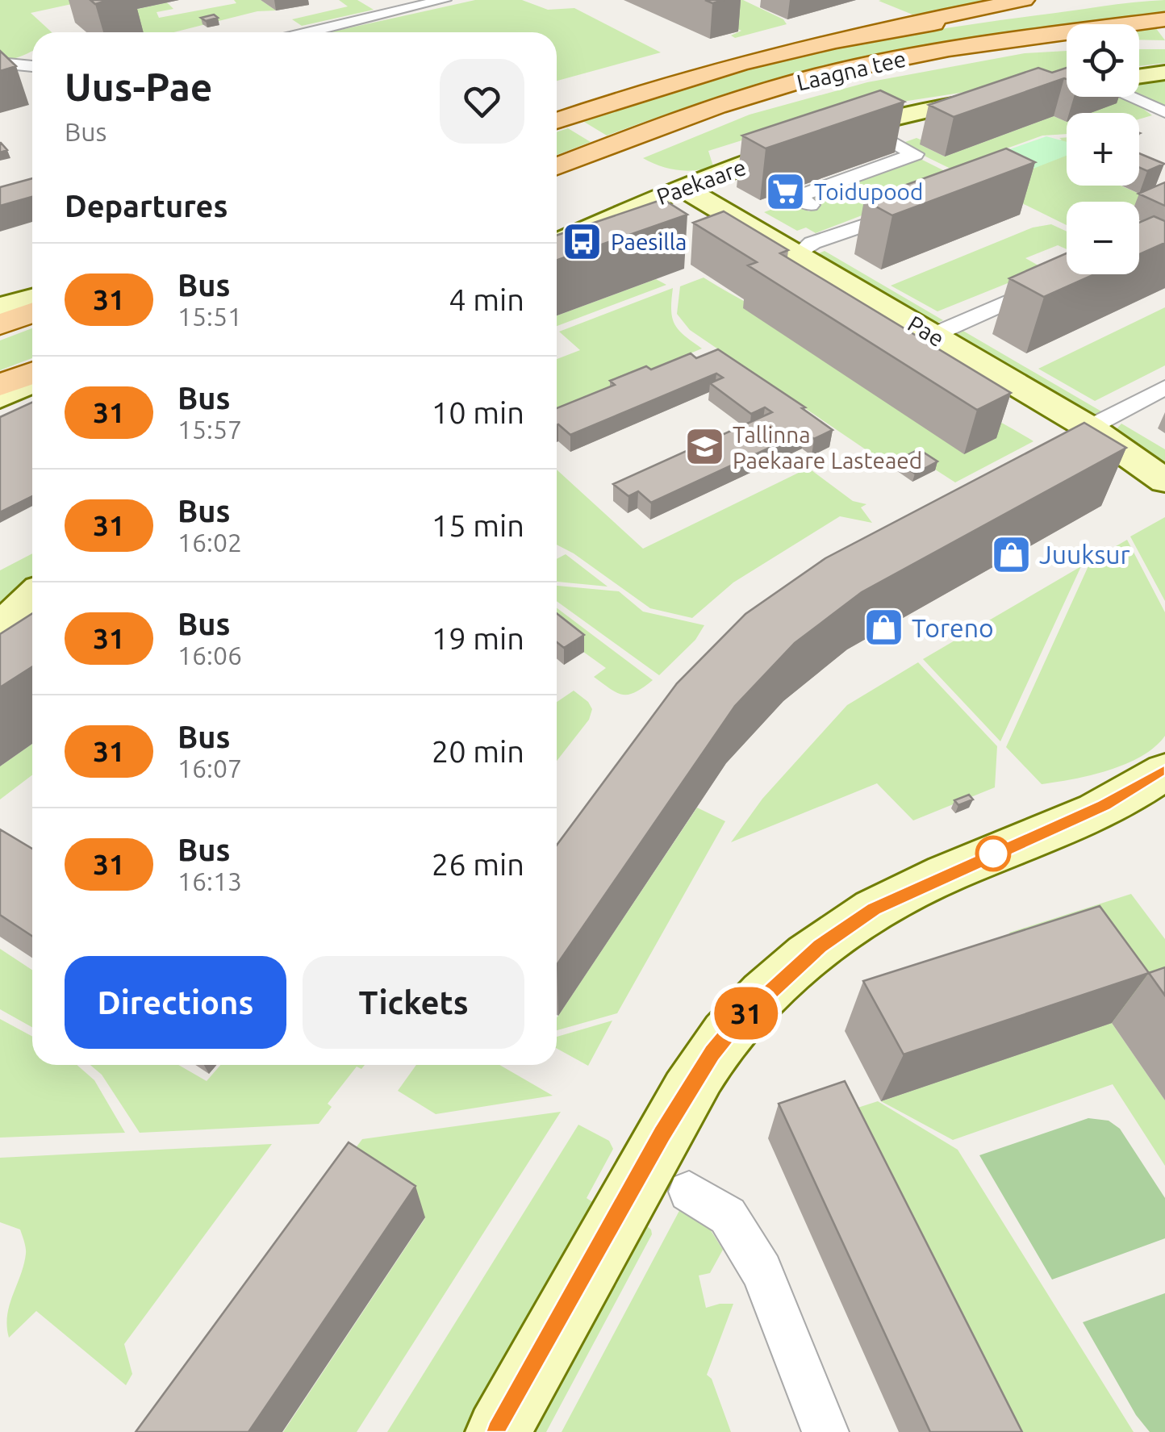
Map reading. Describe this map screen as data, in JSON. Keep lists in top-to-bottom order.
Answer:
{
  "streets": {
    "main road": ["Laagna tee"],
    "street": ["Paekaare", "Pae"]
  },
  "crossings": [
    ["Paekaare", "Pae"]
  ],
  "places": {
    "supermarket": ["Toidupood"],
    "bus stop": ["Paesilla"],
    "school or university": ["Tallinna Paekaare Lasteaed"],
    "shop": ["Juuksur", "Toreno"]
  },
  "lines": ["bus line 31"],
  "page": {
    "on_map": "31",
    "map_buttons": ["+", "−"],
    "heading": [
      ["Uus-Pae", "Bus"],
      "Departures"
    ],
    "list": [
      {
        "mark": "31",
        "name": "Bus",
        "note": "15:51",
        "value": "4 min"
      },
      {
        "mark": "31",
        "name": "Bus",
        "note": "15:57",
        "value": "10 min"
      },
      {
        "mark": "31",
        "name": "Bus",
        "note": "16:02",
        "value": "15 min"
      },
      {
        "mark": "31",
        "name": "Bus",
        "note": "16:06",
        "value": "19 min"
      },
      {
        "mark": "31",
        "name": "Bus",
        "note": "16:07",
        "value": "20 min"
      },
      {
        "mark": "31",
        "name": "Bus",
        "note": "16:13",
        "value": "26 min"
      }
    ],
    "buttons": ["Directions", "Tickets"]
  }
}
